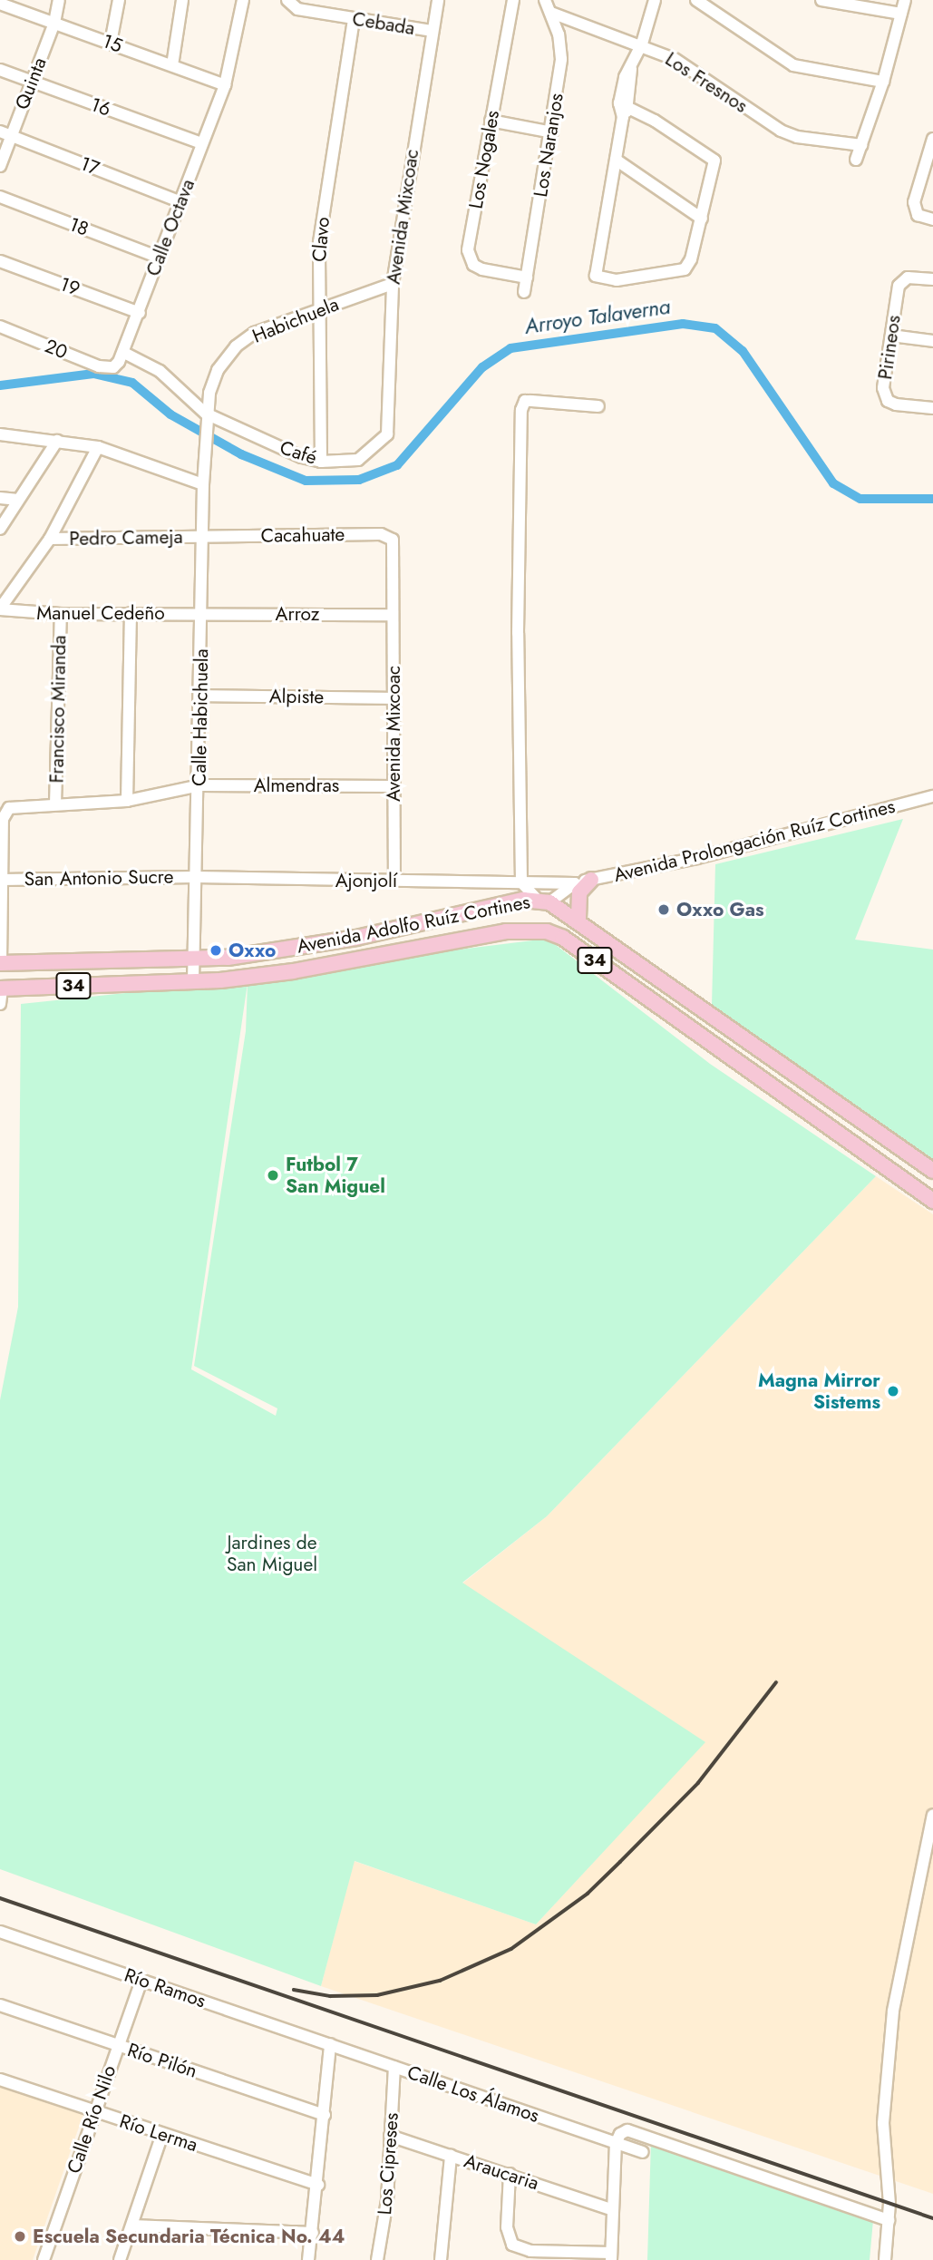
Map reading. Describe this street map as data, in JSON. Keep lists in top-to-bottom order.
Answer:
{
  "streets": {
    "main road": ["Avenida Adolfo Ruíz Cortines", "34"],
    "street": [
      "Cebada",
      "15",
      "Los Fresnos",
      "Quinta",
      "16",
      "Los Naranjos",
      "Los Nogales",
      "17",
      "Avenida Mixcoac",
      "18",
      "Calle Octava",
      "Clavo",
      "19",
      "Habichuela",
      "Pirineos",
      "20",
      "Café",
      "Cacahuate",
      "Pedro Cameja",
      "Manuel Cedeño",
      "Arroz",
      "Alpiste",
      "Francisco Miranda",
      "Calle Habichuela",
      "Almendras",
      "Avenida Prolongación Ruíz Cortines",
      "San Antonio Sucre",
      "Ajonjolí",
      "Río Ramos",
      "Río Pilón",
      "Calle Los Álamos",
      "Calle Río Nilo",
      "Río Lerma",
      "Los Cipreses",
      "Araucaria"
    ]
  },
  "crossings": [
    ["Cebada", "Avenida Mixcoac"],
    ["Cebada", "Clavo"],
    ["15", "Quinta"],
    ["15", "Calle Octava"],
    ["Los Fresnos", "Los Naranjos"],
    ["Quinta", "16"],
    ["Quinta", "17"],
    ["16", "Calle Octava"],
    ["Los Naranjos", "Los Nogales"],
    ["17", "Calle Octava"],
    ["Avenida Mixcoac", "Habichuela"],
    ["Avenida Mixcoac", "Café"],
    ["Avenida Mixcoac", "Cacahuate"],
    ["Avenida Mixcoac", "Arroz"],
    ["Avenida Mixcoac", "Alpiste"],
    ["Avenida Mixcoac", "Almendras"],
    ["Avenida Mixcoac", "Ajonjolí"],
    ["18", "Calle Octava"],
    ["Calle Octava", "19"],
    ["Calle Octava", "20"],
    ["Clavo", "Habichuela"],
    ["Clavo", "Café"],
    ["Habichuela", "Café"],
    ["Habichuela", "Calle Habichuela"],
    ["Cacahuate", "Pedro Cameja"],
    ["Cacahuate", "Calle Habichuela"],
    ["Pedro Cameja", "Calle Habichuela"],
    ["Manuel Cedeño", "Arroz"],
    ["Manuel Cedeño", "Francisco Miranda"],
    ["Manuel Cedeño", "Calle Habichuela"],
    ["Arroz", "Calle Habichuela"],
    ["Alpiste", "Calle Habichuela"],
    ["Francisco Miranda", "Almendras"],
    ["Calle Habichuela", "Almendras"],
    ["Calle Habichuela", "San Antonio Sucre"],
    ["Calle Habichuela", "Ajonjolí"],
    ["Calle Habichuela", "Avenida Adolfo Ruíz Cortines"],
    ["Almendras", "San Antonio Sucre"],
    ["Avenida Prolongación Ruíz Cortines", "Ajonjolí"],
    ["Avenida Prolongación Ruíz Cortines", "Avenida Adolfo Ruíz Cortines"],
    ["San Antonio Sucre", "Ajonjolí"],
    ["Río Ramos", "Calle Los Álamos"],
    ["Río Ramos", "Calle Río Nilo"],
    ["Río Pilón", "Calle Río Nilo"],
    ["Calle Los Álamos", "Los Cipreses"],
    ["Calle Río Nilo", "Río Lerma"],
    ["Los Cipreses", "Araucaria"]
  ],
  "water": ["Arroyo Talaverna"],
  "parks": ["Jardines de San Miguel"],
  "places": [
    "Oxxo Gas",
    "Oxxo",
    "Futbol 7 San Miguel",
    "Magna Mirror Sistems",
    "Escuela Secundaria Técnica No. 44"
  ]
}
